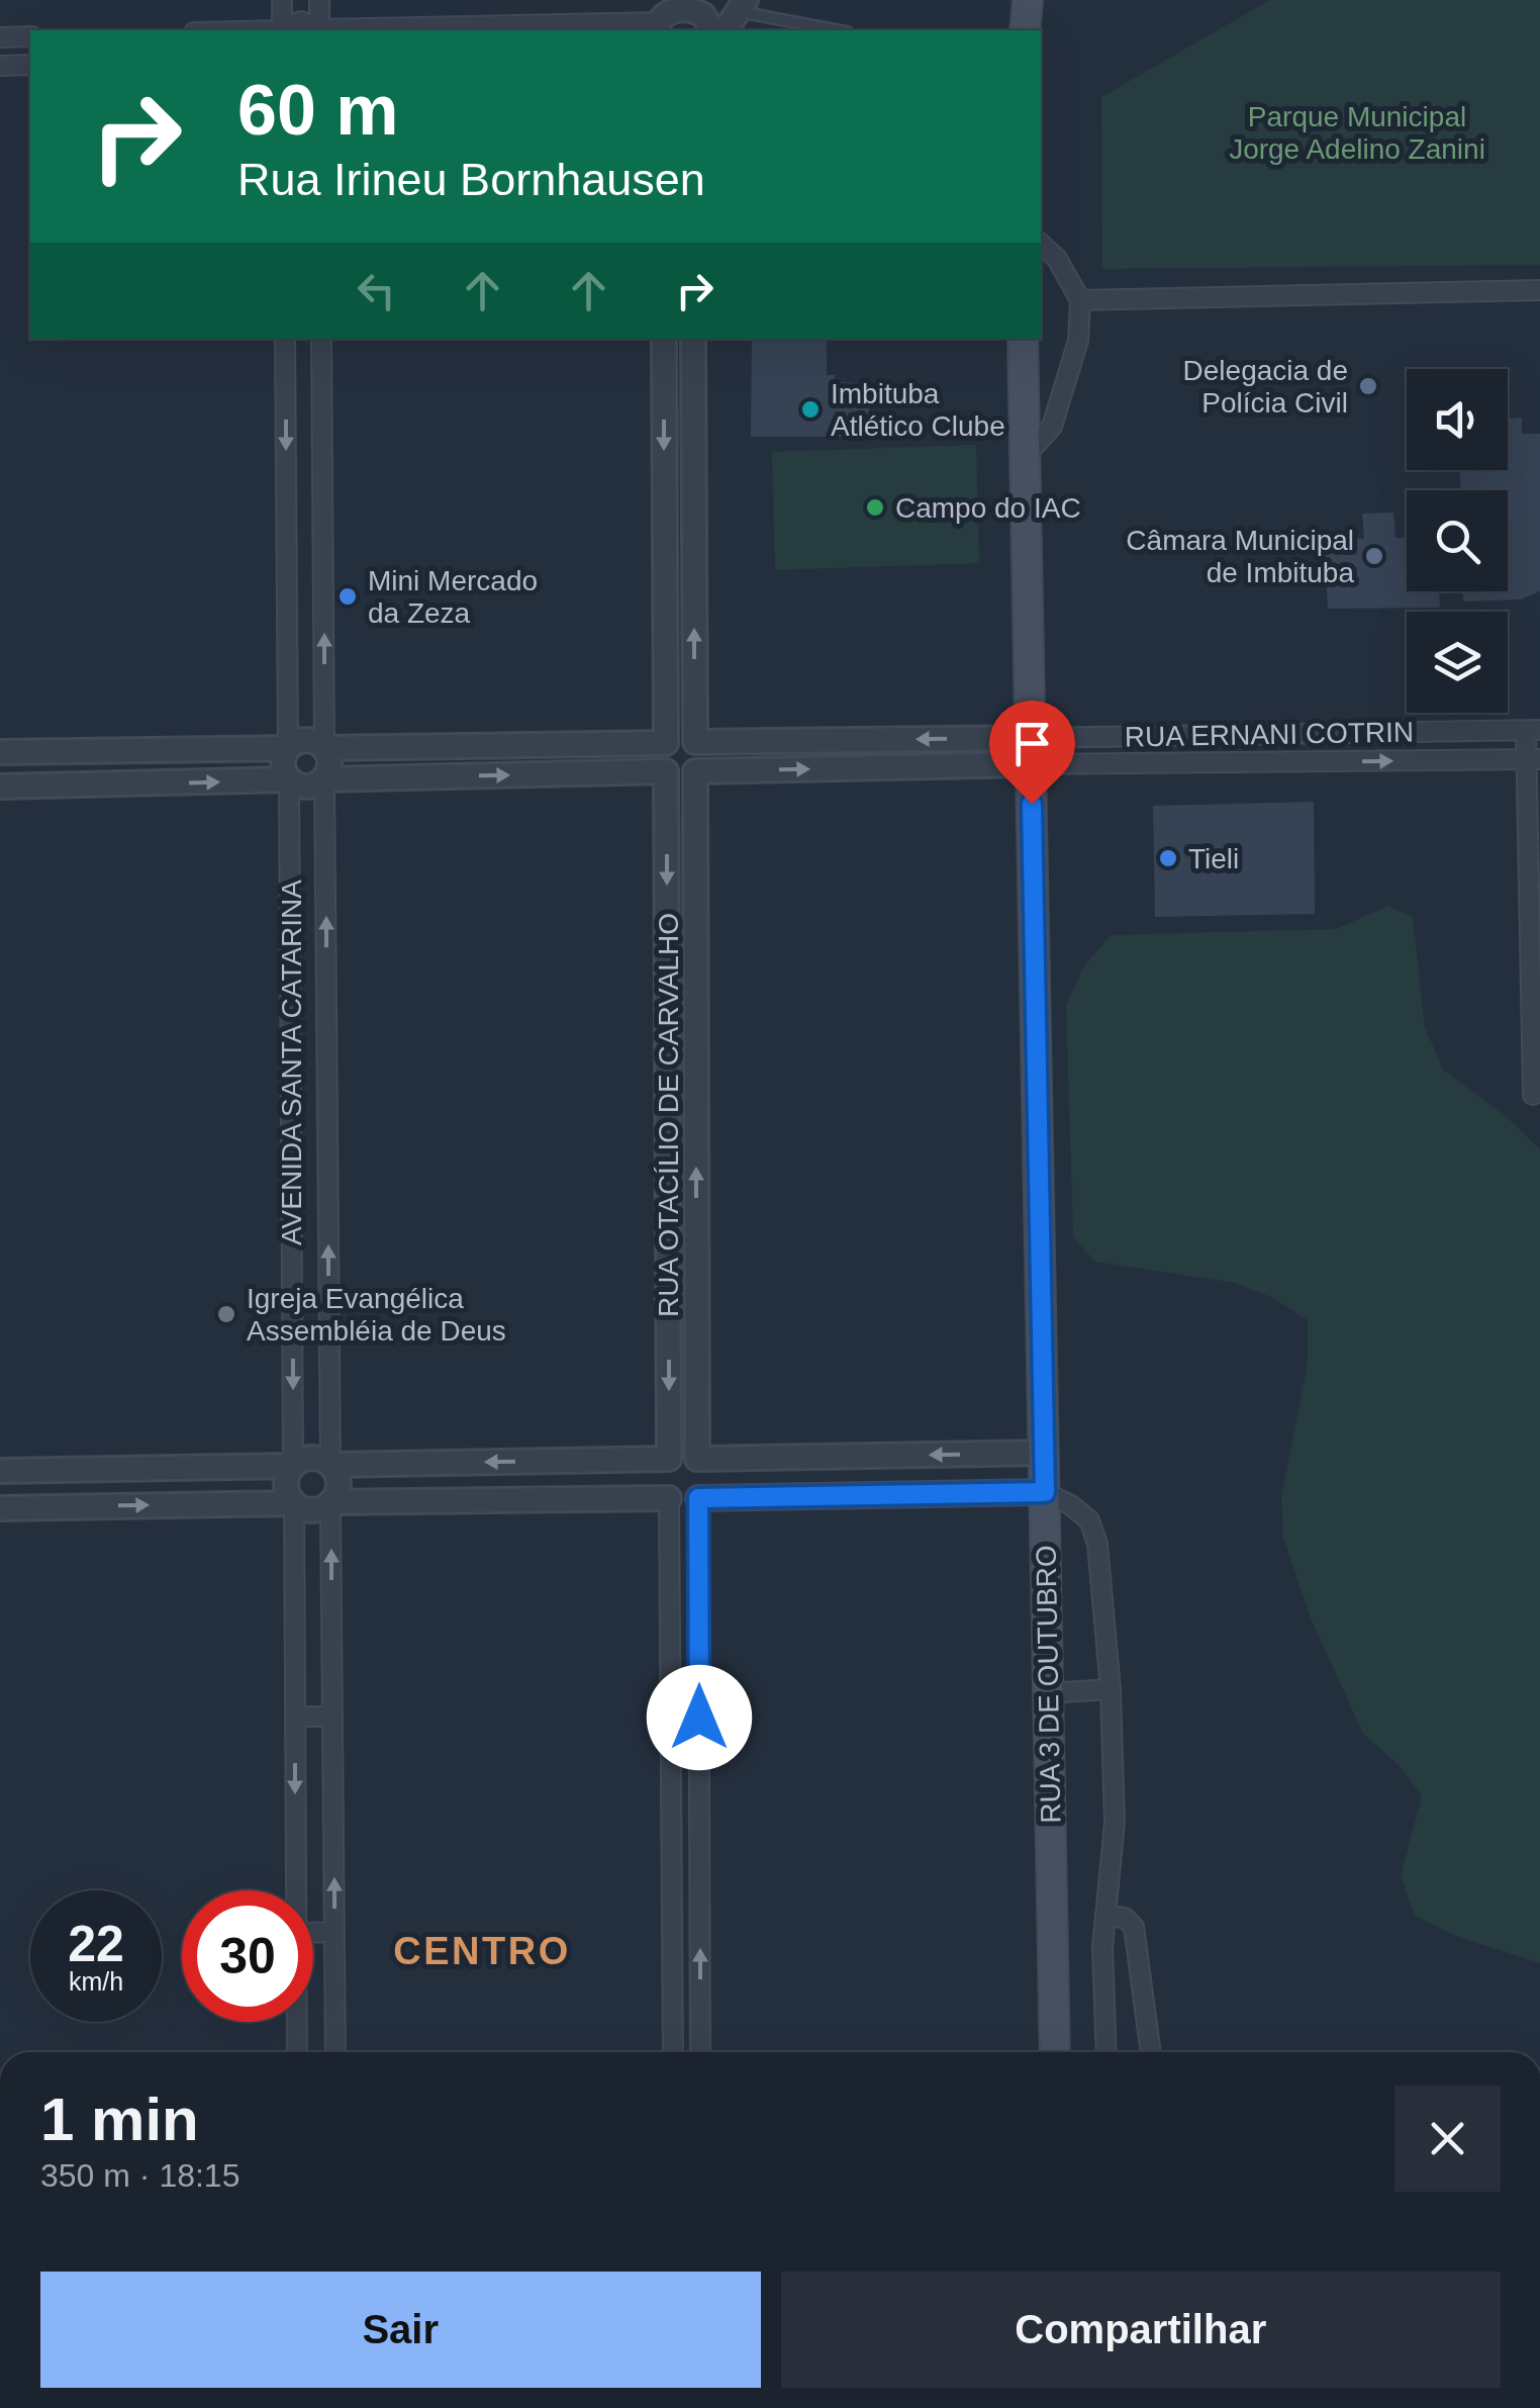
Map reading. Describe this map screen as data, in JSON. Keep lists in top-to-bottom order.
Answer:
{
  "streets": {
    "main road": ["RUA 3 DE OUTUBRO"],
    "street": ["RUA ERNANI COTRIN", "AVENIDA SANTA CATARINA", "RUA OTACÍLIO DE CARVALHO"]
  },
  "crossings": [
    ["RUA ERNANI COTRIN", "RUA OTACÍLIO DE CARVALHO"],
    ["RUA ERNANI COTRIN", "RUA 3 DE OUTUBRO"]
  ],
  "districts": ["CENTRO"],
  "parks": ["Parque Municipal Jorge Adelino Zanini"],
  "places": [
    "Delegacia de Polícia Civil",
    "Imbituba Atlético Clube",
    "Campo do IAC",
    "Câmara Municipal de Imbituba",
    "Mini Mercado da Zeza",
    "Tieli",
    "Igreja Evangélica Assembléia de Deus"
  ],
  "page": {
    "turn": ["60 m", "Rua Irineu Bornhausen"],
    "speed": "22 km/h",
    "limit": "30",
    "heading": ["1 min", "350 m · 18:15"],
    "buttons": ["Sair", "Compartilhar"]
  }
}
